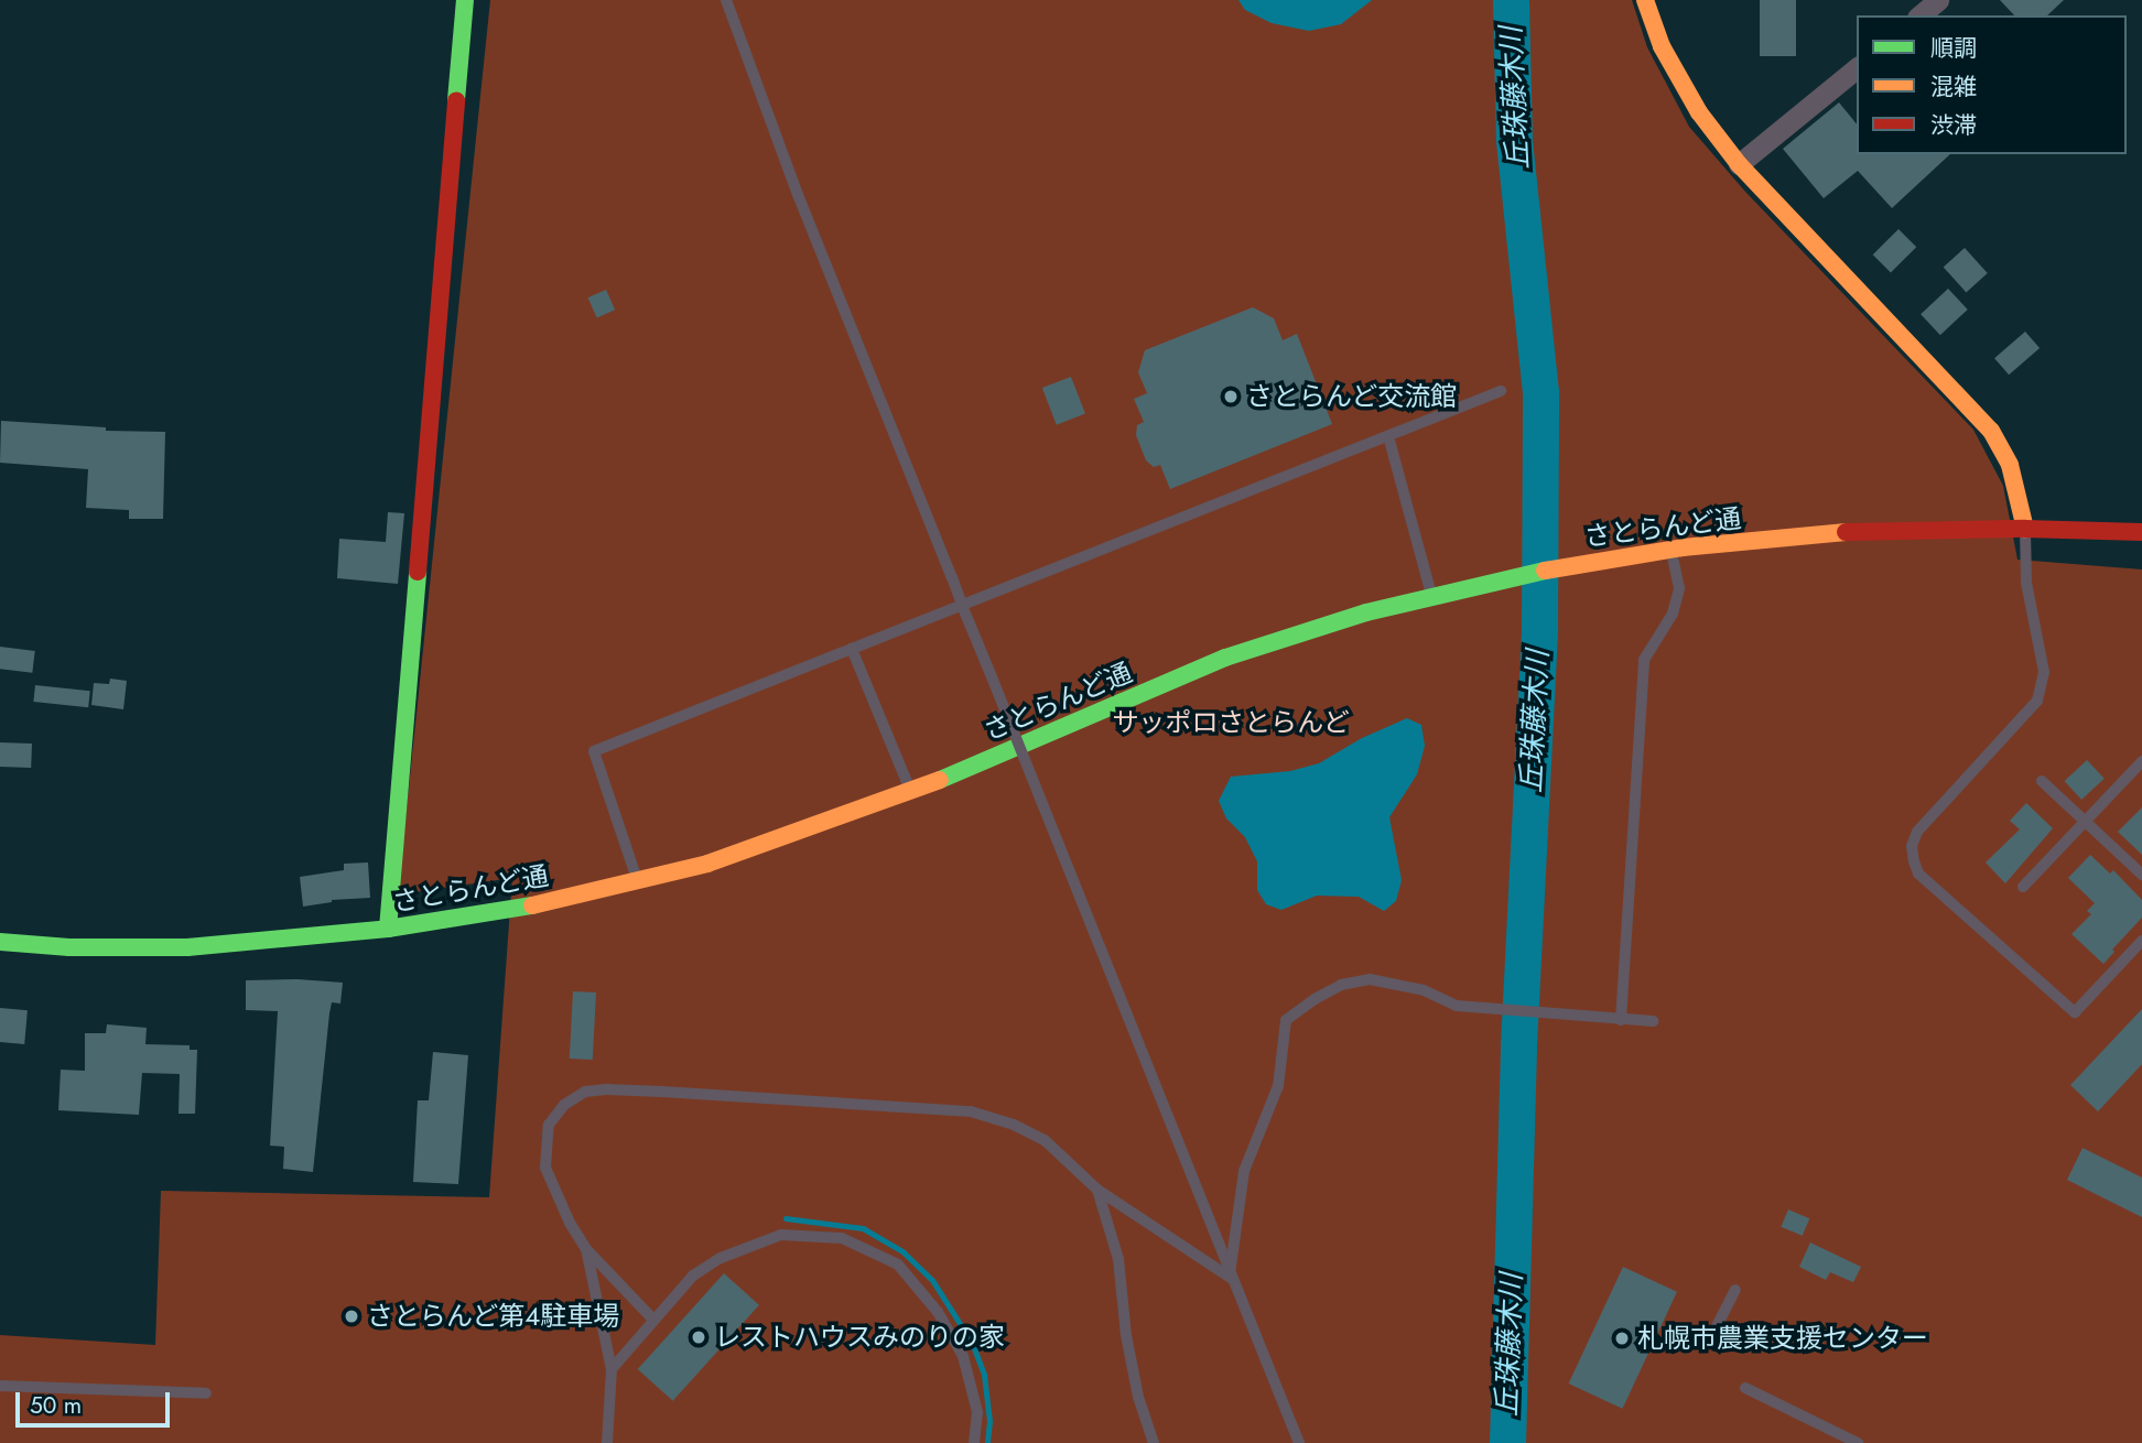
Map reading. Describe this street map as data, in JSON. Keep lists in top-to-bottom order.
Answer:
{
  "streets": {
    "street": ["さとらんど通"]
  },
  "water": ["丘珠藤木川"],
  "parks": ["サッポロさとらんど"],
  "places": [
    "さとらんど交流館",
    "さとらんど第4駐車場",
    "レストハウスみのりの家",
    "札幌市農業支援センター"
  ],
  "legend": ["順調", "混雑", "渋滞"],
  "scale_bar": "50 m"
}
